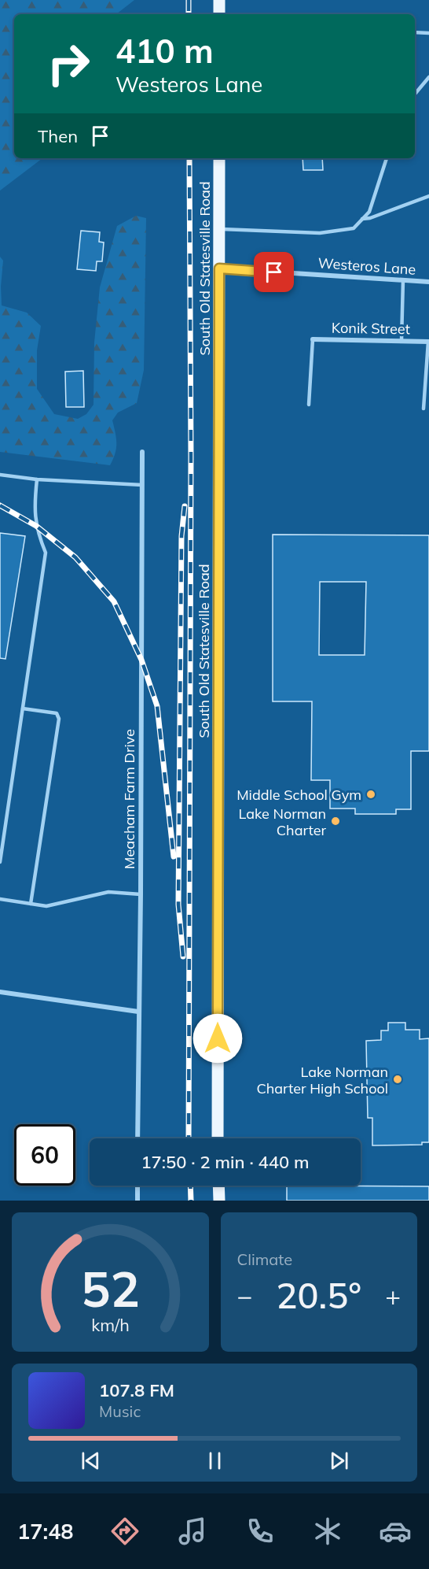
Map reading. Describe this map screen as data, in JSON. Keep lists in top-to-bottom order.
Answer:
{
  "streets": {
    "main road": ["South Old Statesville Road"],
    "street": ["Westeros Lane", "Konik Street", "Meacham Farm Drive"]
  },
  "crossings": [
    ["Westeros Lane", "South Old Statesville Road"]
  ],
  "places": ["Middle School Gym", "Lake Norman Charter", "Lake Norman Charter High School"],
  "page": {
    "turn": ["410 m", "Westeros Lane"],
    "then": "Then",
    "limit": "60",
    "trip": "17:50 · 2 min · 440 m",
    "tile": "Climate",
    "heat": ["−", "20.5°", "+"],
    "song": ["107.8 FM", "Music"],
    "tabs": "17:48",
    "gauge": ["52", "km/h"]
  }
}
